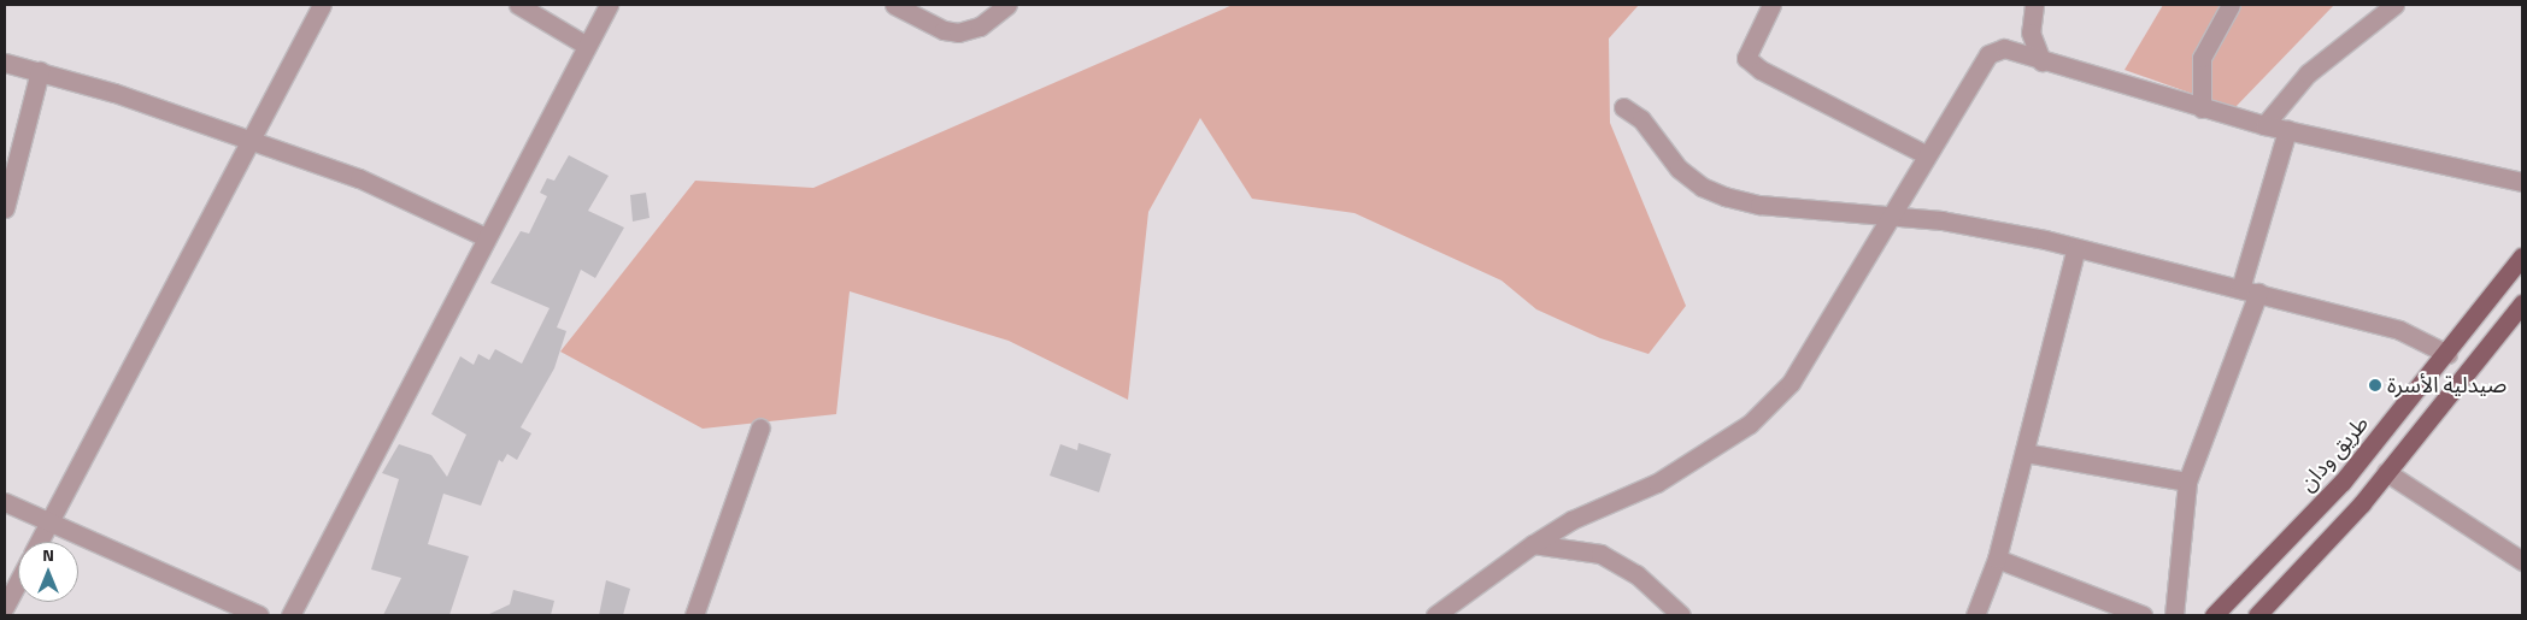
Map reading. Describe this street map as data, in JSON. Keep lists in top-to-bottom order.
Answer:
{
  "streets": {
    "main road": ["طريق ودان"]
  },
  "places": ["صيدلية الأسرة"],
  "north": "top"
}
